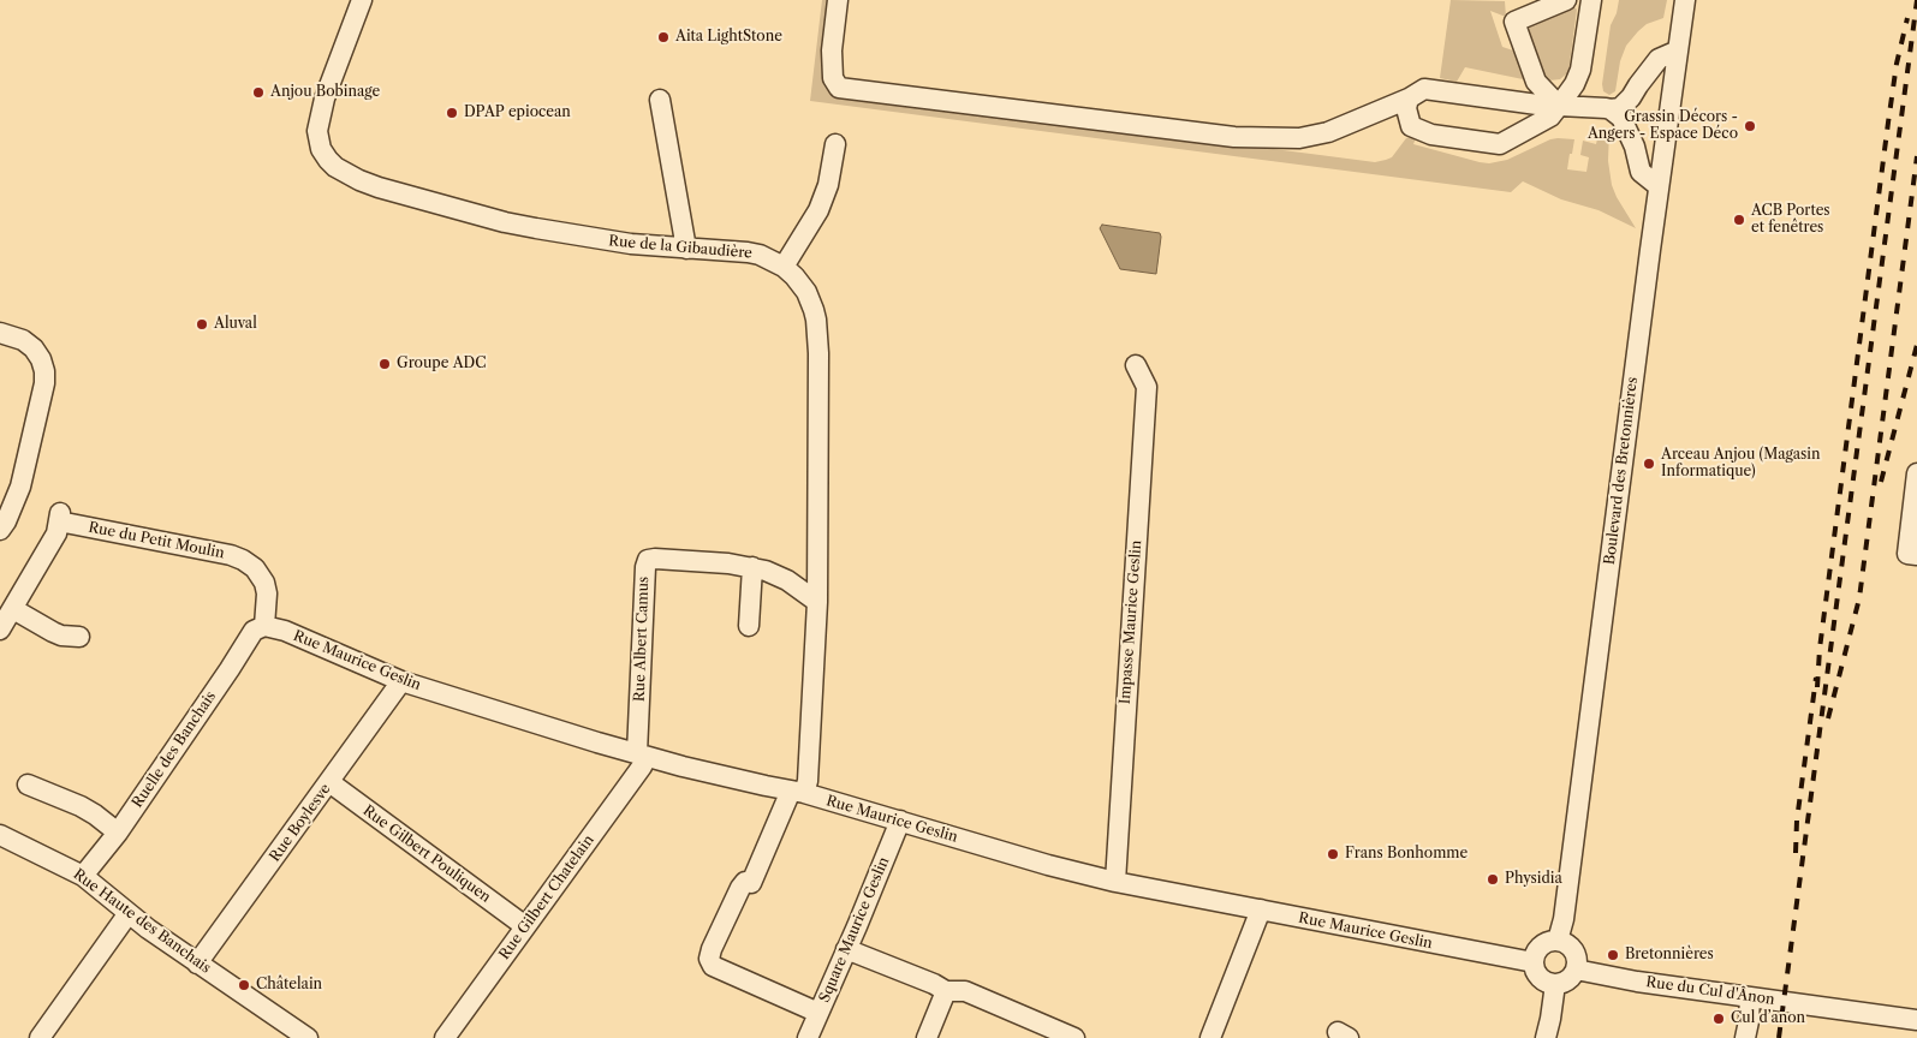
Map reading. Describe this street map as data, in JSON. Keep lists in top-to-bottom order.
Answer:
{
  "streets": {
    "street": [
      "Rue de la Gibaudière",
      "Boulevard des Bretonnières",
      "Rue du Petit Moulin",
      "Impasse Maurice Geslin",
      "Rue Albert Camus",
      "Rue Maurice Geslin",
      "Ruelle des Banchais",
      "Rue Boylesve",
      "Rue Gilbert Pouliquen",
      "Rue Gilbert Chatelain",
      "Rue Haute des Banchais",
      "Square Maurice Geslin",
      "Rue du Cul d'Ânon"
    ]
  },
  "crossings": [
    ["Rue de la Gibaudière", "Rue Albert Camus"],
    ["Rue de la Gibaudière", "Rue Maurice Geslin"],
    ["Rue de la Gibaudière", "Square Maurice Geslin"],
    ["Boulevard des Bretonnières", "Rue Maurice Geslin"],
    ["Boulevard des Bretonnières", "Rue du Cul d'Ânon"],
    ["Rue du Petit Moulin", "Rue Maurice Geslin"],
    ["Rue du Petit Moulin", "Ruelle des Banchais"],
    ["Impasse Maurice Geslin", "Rue Maurice Geslin"],
    ["Rue Albert Camus", "Rue Maurice Geslin"],
    ["Rue Albert Camus", "Rue Gilbert Chatelain"],
    ["Rue Maurice Geslin", "Ruelle des Banchais"],
    ["Rue Maurice Geslin", "Rue Boylesve"],
    ["Rue Maurice Geslin", "Rue Gilbert Chatelain"],
    ["Rue Maurice Geslin", "Square Maurice Geslin"],
    ["Rue Maurice Geslin", "Rue du Cul d'Ânon"],
    ["Ruelle des Banchais", "Rue Haute des Banchais"],
    ["Rue Boylesve", "Rue Gilbert Pouliquen"],
    ["Rue Boylesve", "Rue Haute des Banchais"],
    ["Rue Gilbert Pouliquen", "Rue Gilbert Chatelain"]
  ],
  "places": [
    "Aita LightStone",
    "Anjou Bobinage",
    "DPAP epiocean",
    "Grassin Décors - Angers - Espace Déco",
    "ACB Portes et fenêtres",
    "Aluval",
    "Groupe ADC",
    "Arceau Anjou (Magasin Informatique)",
    "Frans Bonhomme",
    "Physidia",
    "Bretonnières",
    "Châtelain",
    "Cul d’anon"
  ]
}
